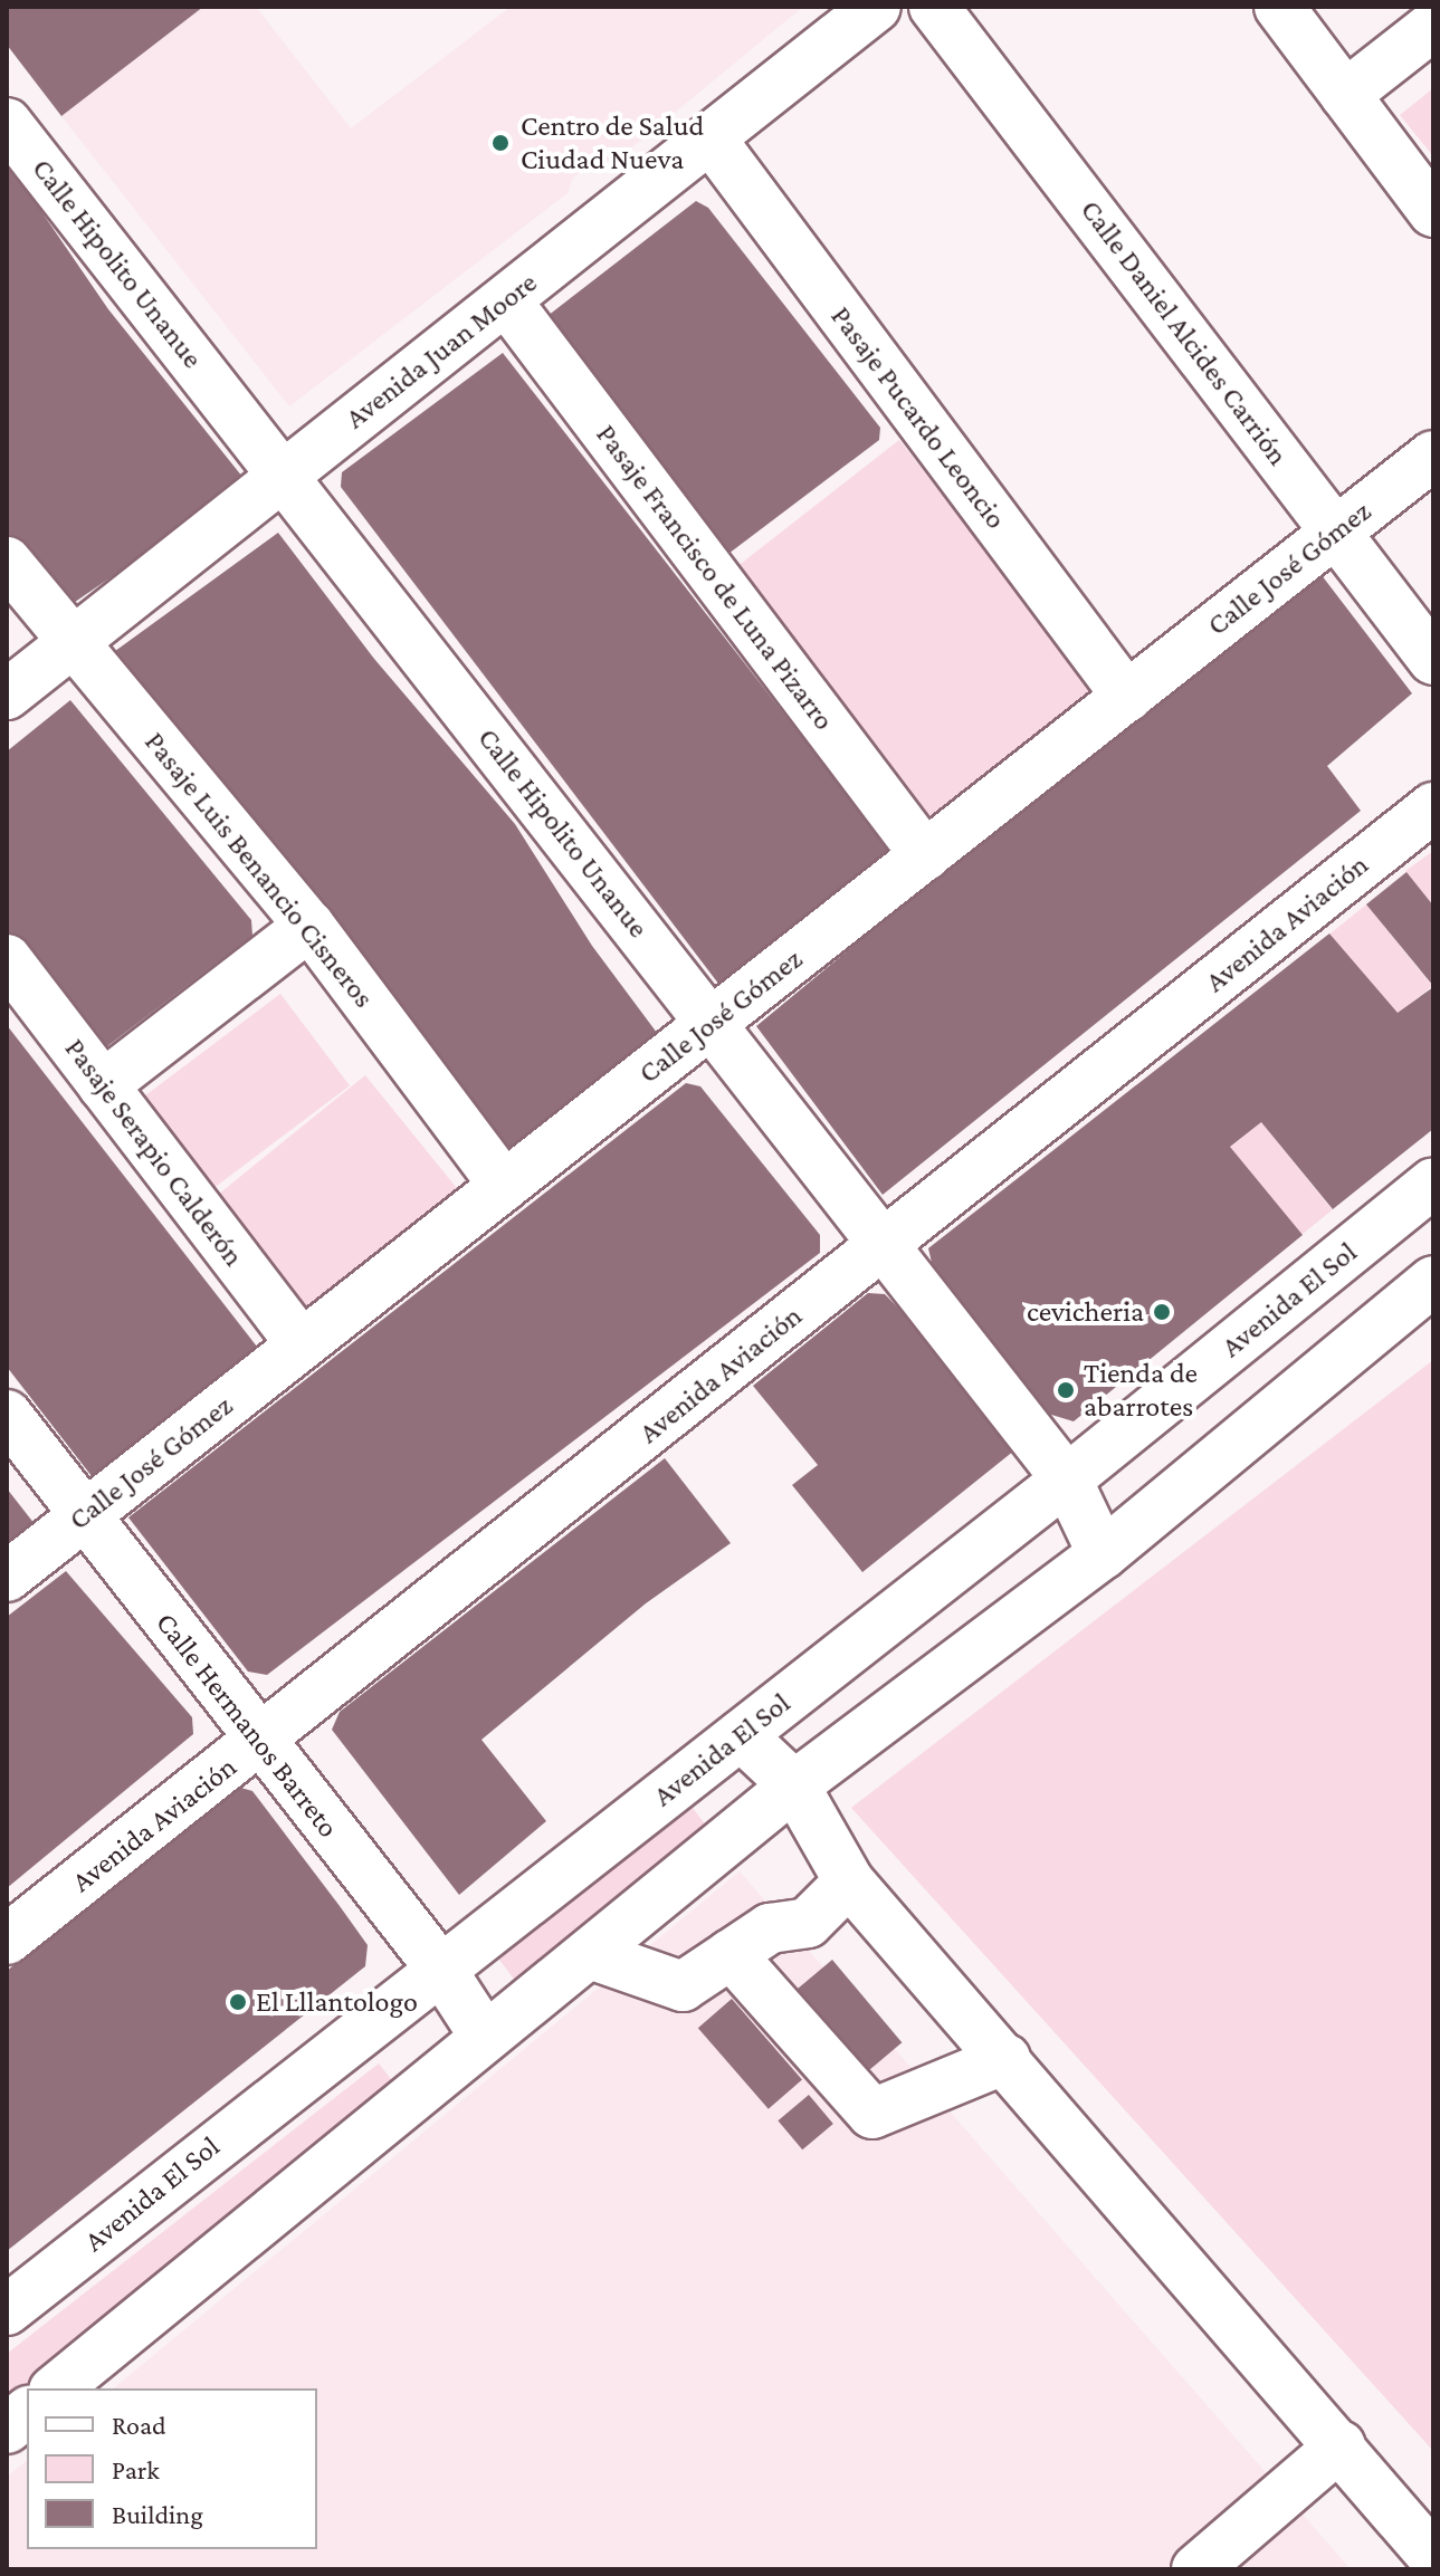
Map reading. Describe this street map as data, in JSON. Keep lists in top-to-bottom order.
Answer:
{
  "streets": {
    "street": [
      "Calle Hipolito Unanue",
      "Calle Daniel Alcides Carrión",
      "Avenida Juan Moore",
      "Pasaje Pucardo Leoncio",
      "Calle José Gómez",
      "Pasaje Francisco de Luna Pizarro",
      "Pasaje Luis Benancio Cisneros",
      "Avenida Aviación",
      "Pasaje Serapio Calderón",
      "Avenida El Sol",
      "Calle Hermanos Barreto"
    ]
  },
  "crossings": [
    ["Calle Hipolito Unanue", "Avenida Juan Moore"],
    ["Calle Hipolito Unanue", "Calle José Gómez"],
    ["Calle Hipolito Unanue", "Avenida Aviación"],
    ["Calle Hipolito Unanue", "Avenida El Sol"],
    ["Calle Daniel Alcides Carrión", "Calle José Gómez"],
    ["Avenida Juan Moore", "Pasaje Pucardo Leoncio"],
    ["Avenida Juan Moore", "Pasaje Francisco de Luna Pizarro"],
    ["Avenida Juan Moore", "Pasaje Luis Benancio Cisneros"],
    ["Pasaje Pucardo Leoncio", "Calle José Gómez"],
    ["Calle José Gómez", "Pasaje Francisco de Luna Pizarro"],
    ["Calle José Gómez", "Pasaje Luis Benancio Cisneros"],
    ["Calle José Gómez", "Pasaje Serapio Calderón"],
    ["Calle José Gómez", "Calle Hermanos Barreto"],
    ["Avenida Aviación", "Calle Hermanos Barreto"],
    ["Avenida El Sol", "Calle Hermanos Barreto"]
  ],
  "places": [
    "Centro de Salud Ciudad Nueva",
    "cevicheria",
    "Tienda de abarrotes",
    "El Lllantologo"
  ],
  "legend": ["Road", "Park", "Building"]
}
